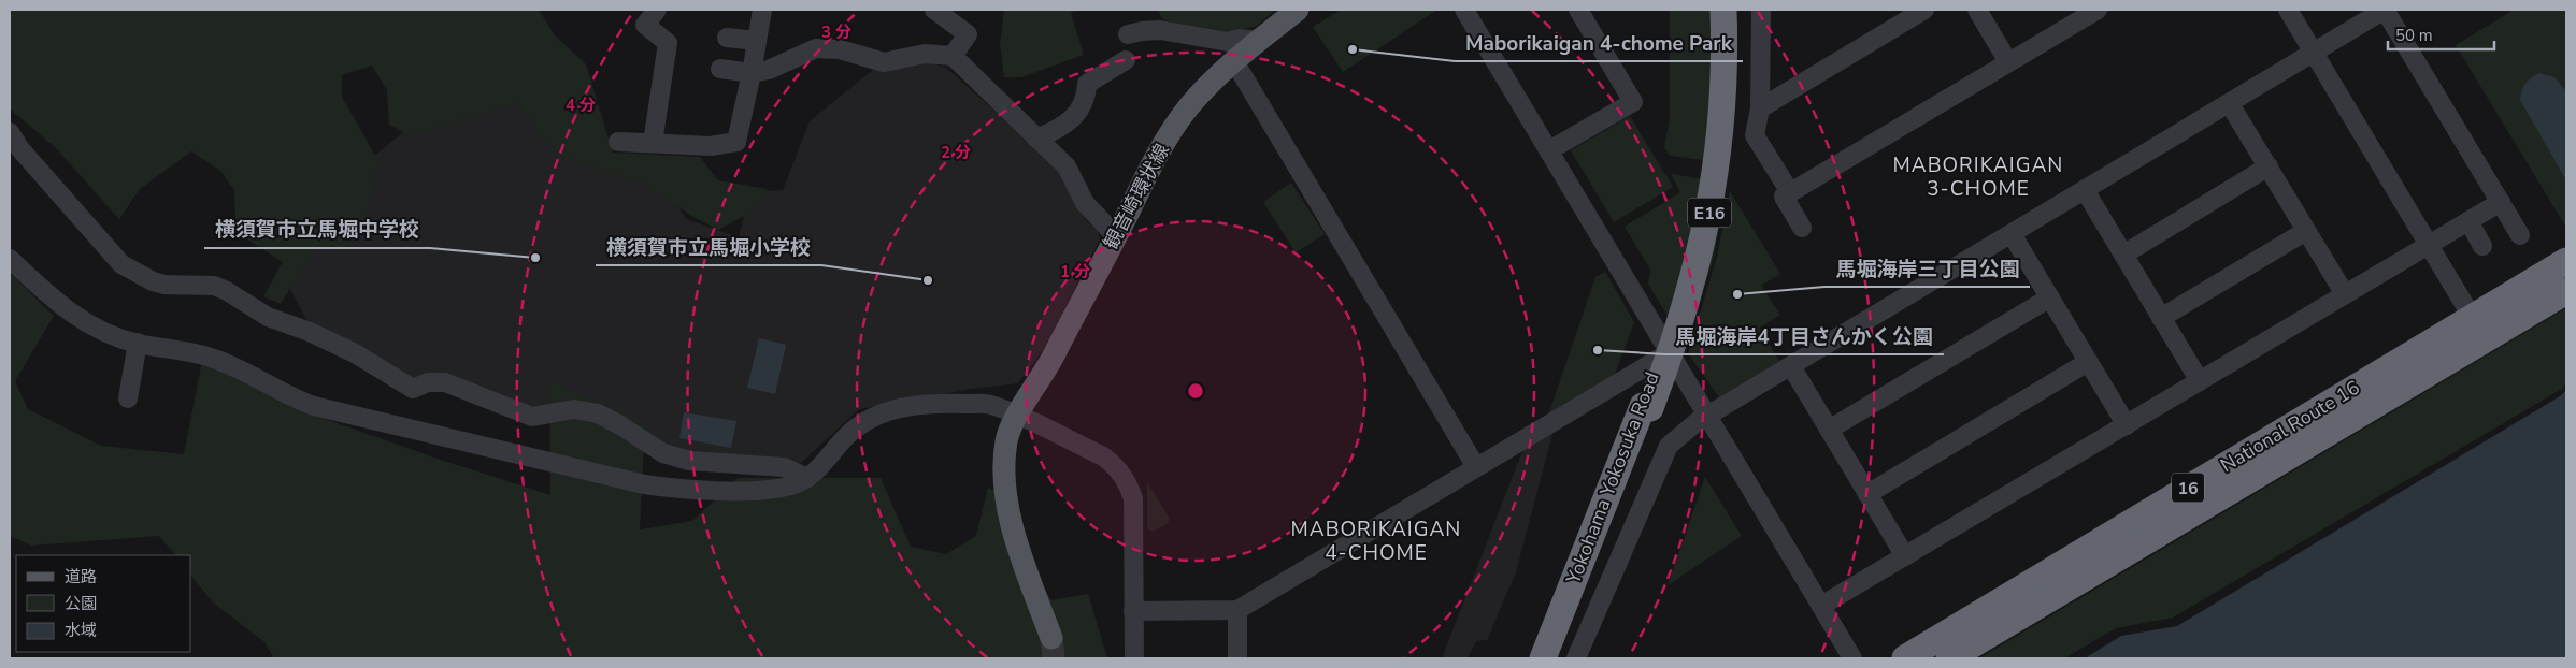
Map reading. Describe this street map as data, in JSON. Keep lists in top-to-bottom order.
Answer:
{
  "streets": {
    "highway": [
      "E16",
      "National Route 16",
      "Yokohama Yokosuka Road",
      "16"
    ],
    "main road": ["観音崎環状線"]
  },
  "districts": ["MABORIKAIGAN 3-CHOME", "MABORIKAIGAN 4-CHOME"],
  "places": [
    "Maborikaigan 4-chome Park",
    "横須賀市立馬堀中学校",
    "横須賀市立馬堀小学校",
    "馬堀海岸三丁目公園",
    "馬堀海岸4丁目さんかく公園"
  ],
  "legend": ["道路", "公園", "水域"],
  "scale_bar": "50 m",
  "rings": [
    "3 分",
    "4 分",
    "2 分",
    "1 分"
  ]
}
